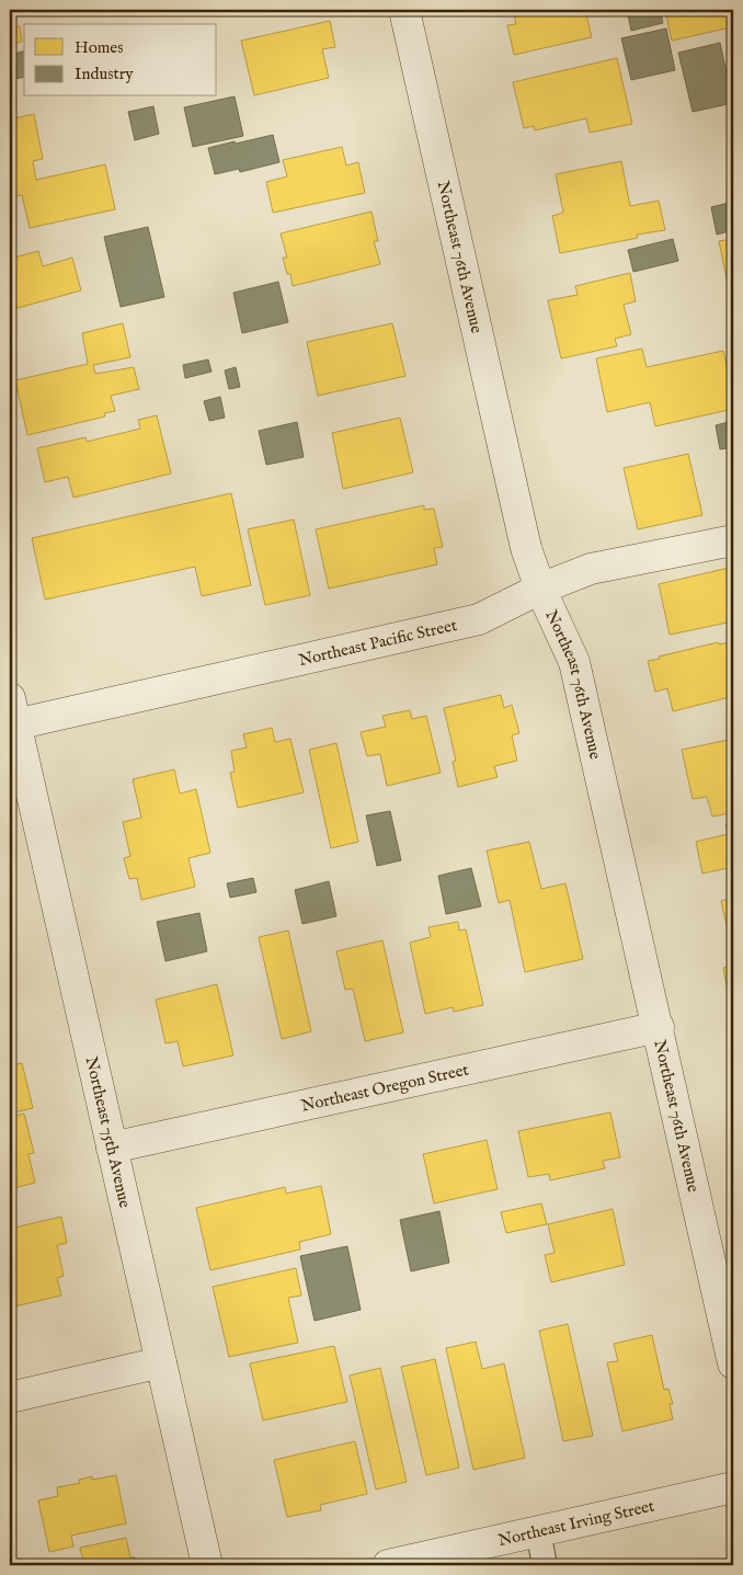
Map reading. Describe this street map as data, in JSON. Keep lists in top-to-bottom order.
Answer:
{
  "streets": {
    "street": [
      "Northeast 76th Avenue",
      "Northeast Pacific Street",
      "Northeast Oregon Street",
      "Northeast 75th Avenue",
      "Northeast Irving Street"
    ]
  },
  "crossings": [
    ["Northeast 76th Avenue", "Northeast Pacific Street"],
    ["Northeast 76th Avenue", "Northeast Oregon Street"],
    ["Northeast Pacific Street", "Northeast 75th Avenue"],
    ["Northeast Oregon Street", "Northeast 75th Avenue"]
  ],
  "legend": ["Homes", "Industry"]
}
